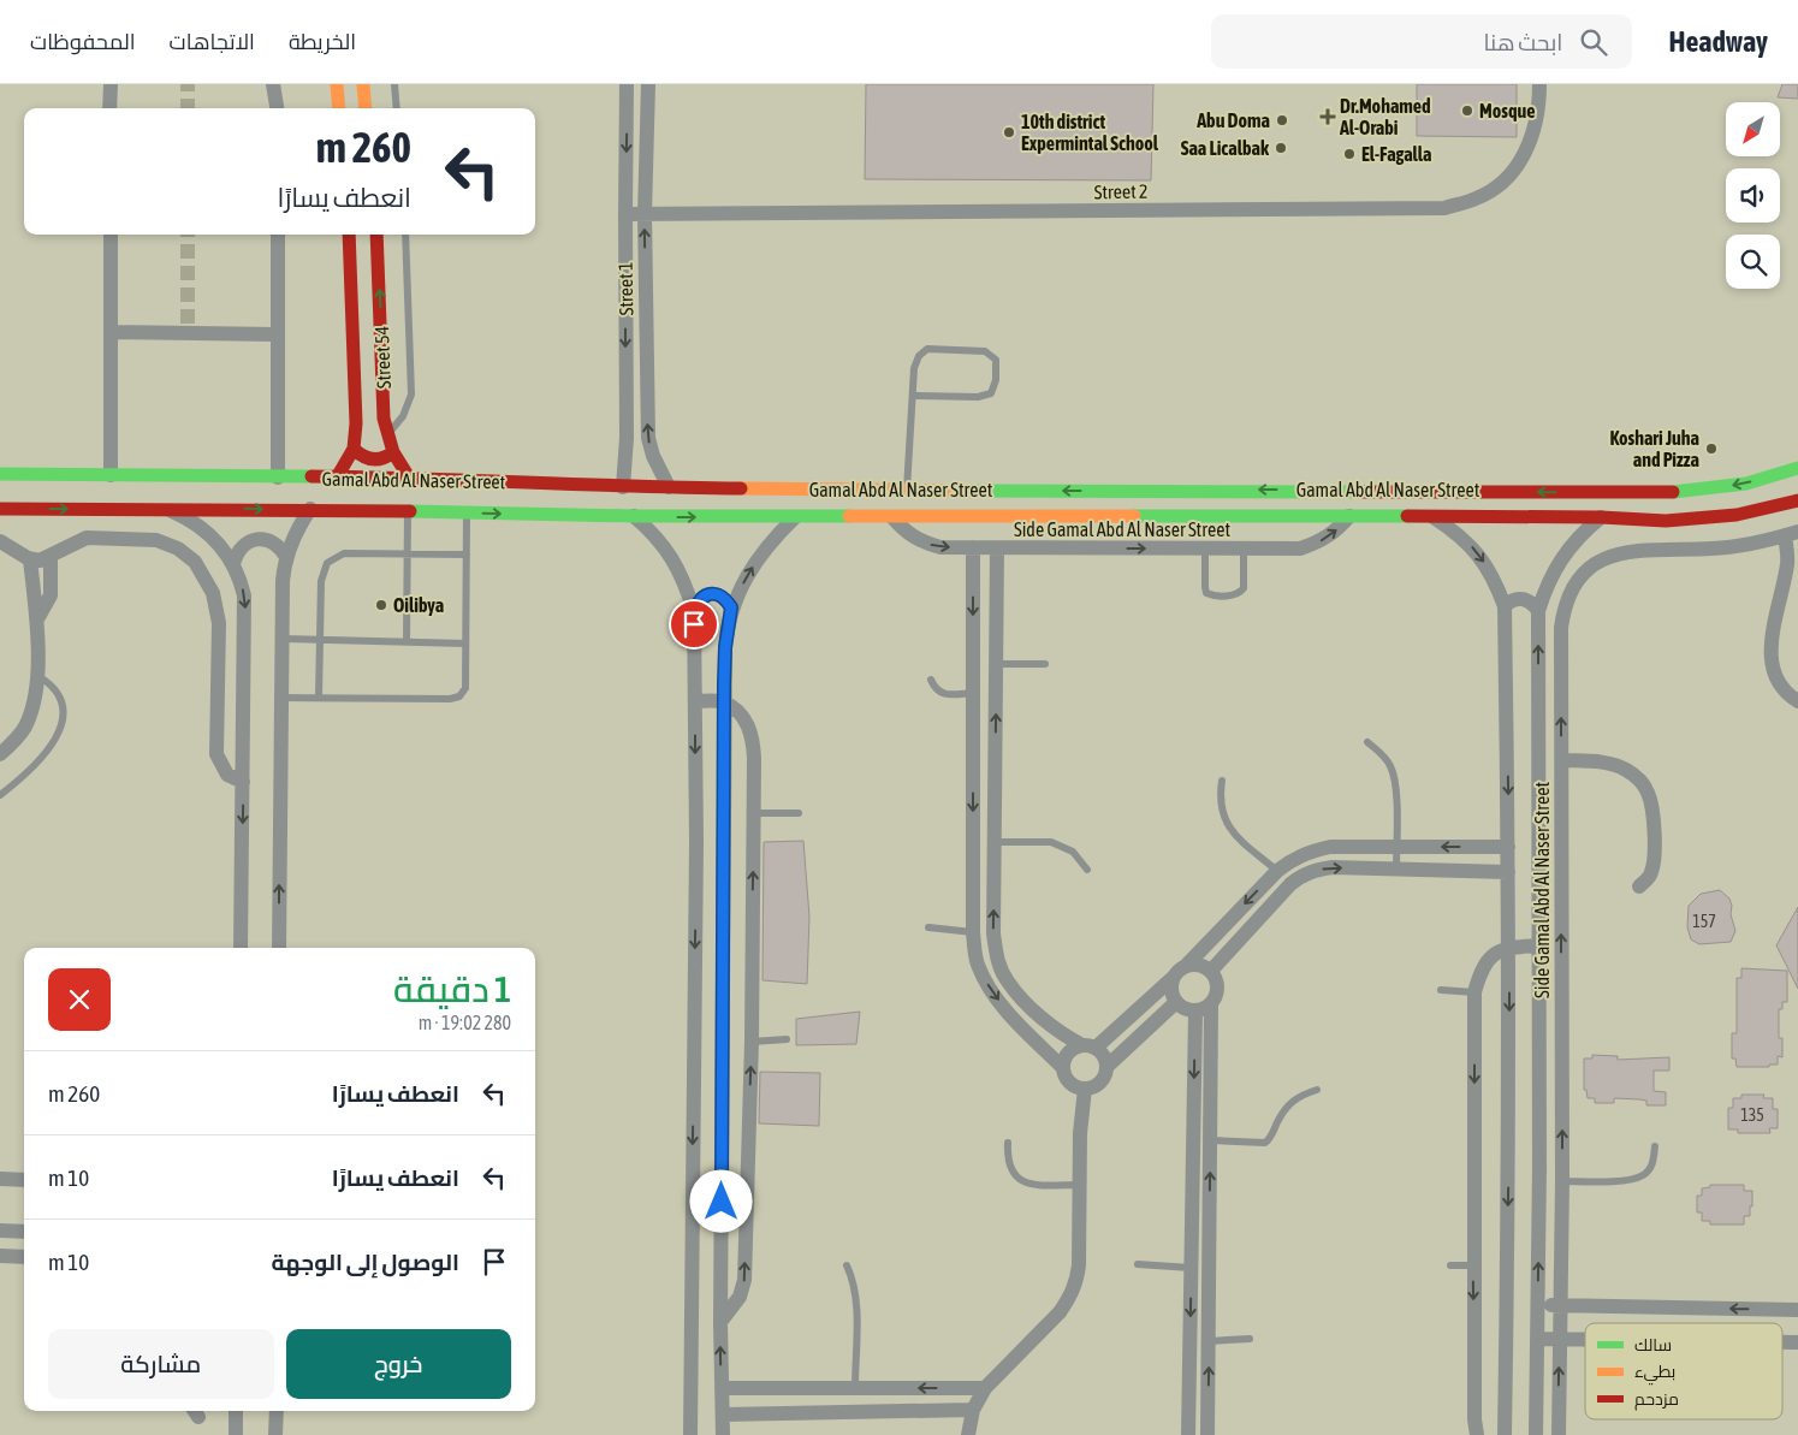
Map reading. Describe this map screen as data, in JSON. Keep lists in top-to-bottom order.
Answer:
{
  "streets": {
    "main road": ["Street 54", "Gamal Abd Al Naser Street"],
    "street": ["Street 2", "Street 1", "Side Gamal Abd Al Naser Street"]
  },
  "crossings": [
    ["Street 2", "Street 1"],
    ["Street 1", "Gamal Abd Al Naser Street"],
    ["Street 54", "Gamal Abd Al Naser Street"],
    ["Gamal Abd Al Naser Street", "Side Gamal Abd Al Naser Street"]
  ],
  "places": {
    "other": [
      "Mosque",
      "Abu Doma",
      "10th district Expermintal School",
      "Saa Licalbak",
      "El-Fagalla",
      "Koshari Juha and Pizza",
      "Oilibya"
    ],
    "health": ["Dr.Mohamed Al-Orabi"]
  },
  "house_numbers": ["157", "135"],
  "legend": ["سالك", "بطيء", "مزدحم"],
  "north": "bottom left",
  "page": {
    "header": "Headway",
    "search": "ابحث هنا",
    "nav": ["الخريطة", "الاتجاهات", "المحفوظات"],
    "turn": ["260 m", "انعطف يسارًا"],
    "heading": ["1 دقيقة", "280 m · 19:02"],
    "list": [
      {
        "name": "انعطف يسارًا",
        "value": "260 m"
      },
      {
        "name": "انعطف يسارًا",
        "value": "10 m"
      },
      {
        "name": "الوصول إلى الوجهة",
        "value": "10 m"
      }
    ],
    "buttons": ["خروج", "مشاركة"]
  }
}
